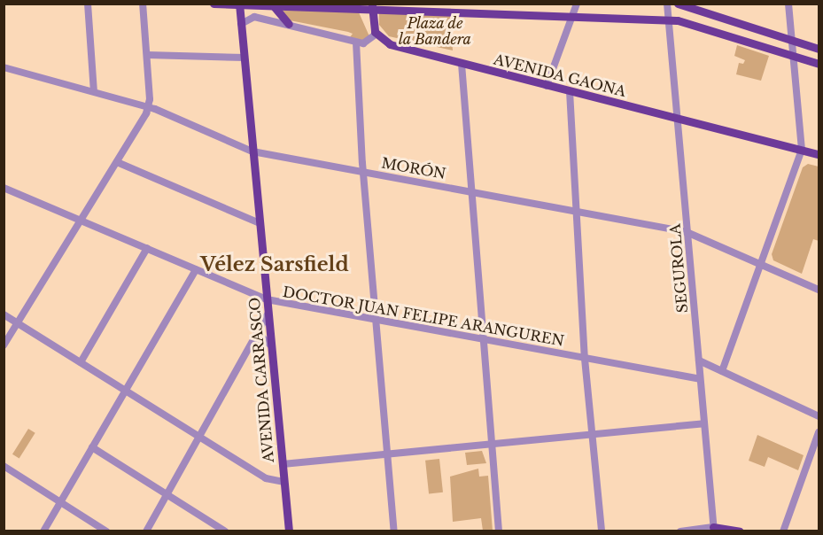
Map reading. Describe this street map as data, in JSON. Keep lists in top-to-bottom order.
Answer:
{
  "streets": {
    "main road": ["AVENIDA GAONA", "AVENIDA CARRASCO"],
    "street": ["MORÓN", "SEGUROLA", "DOCTOR JUAN FELIPE ARANGUREN"]
  },
  "crossings": [
    ["AVENIDA GAONA", "SEGUROLA"],
    ["MORÓN", "SEGUROLA"],
    ["MORÓN", "AVENIDA CARRASCO"],
    ["SEGUROLA", "DOCTOR JUAN FELIPE ARANGUREN"],
    ["DOCTOR JUAN FELIPE ARANGUREN", "AVENIDA CARRASCO"]
  ],
  "districts": ["Vélez Sarsfield"],
  "parks": ["Plaza de la Bandera"]
}
